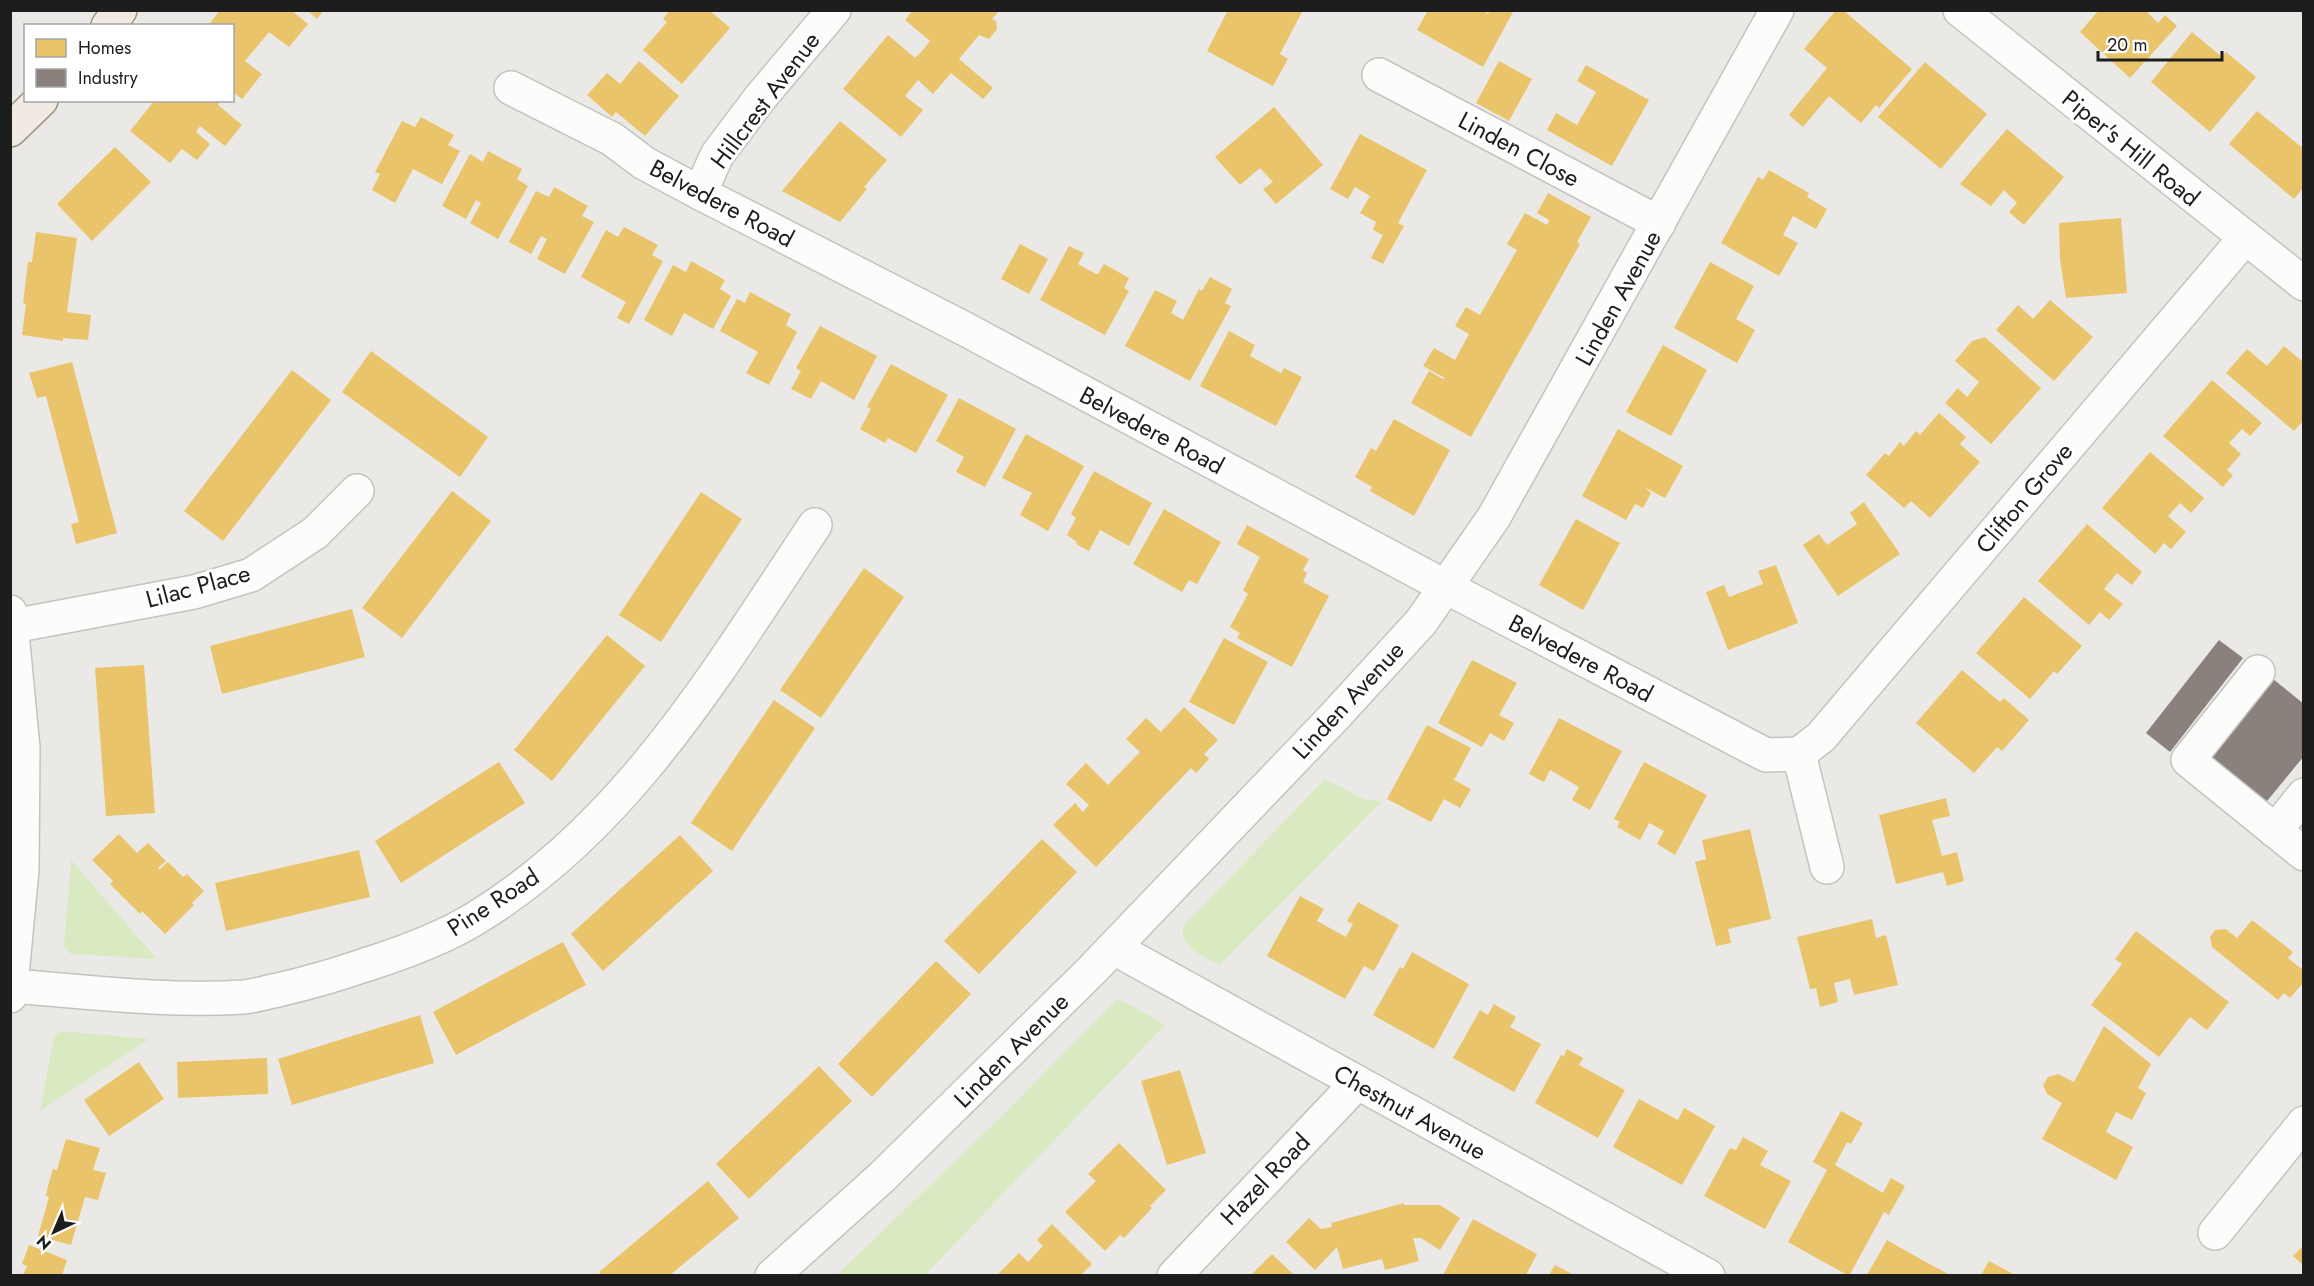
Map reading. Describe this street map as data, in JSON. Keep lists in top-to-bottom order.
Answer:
{
  "streets": {
    "street": [
      "Hillcrest Avenue",
      "Piper's Hill Road",
      "Linden Close",
      "Belvedere Road",
      "Linden Avenue",
      "Clifton Grove",
      "Lilac Place",
      "Pine Road",
      "Chestnut Avenue",
      "Hazel Road"
    ]
  },
  "crossings": [
    ["Hillcrest Avenue", "Belvedere Road"],
    ["Piper's Hill Road", "Clifton Grove"],
    ["Linden Close", "Linden Avenue"],
    ["Belvedere Road", "Linden Avenue"],
    ["Belvedere Road", "Clifton Grove"],
    ["Linden Avenue", "Chestnut Avenue"],
    ["Chestnut Avenue", "Hazel Road"]
  ],
  "legend": ["Homes", "Industry"],
  "scale_bar": "20 m",
  "north": "bottom left"
}
